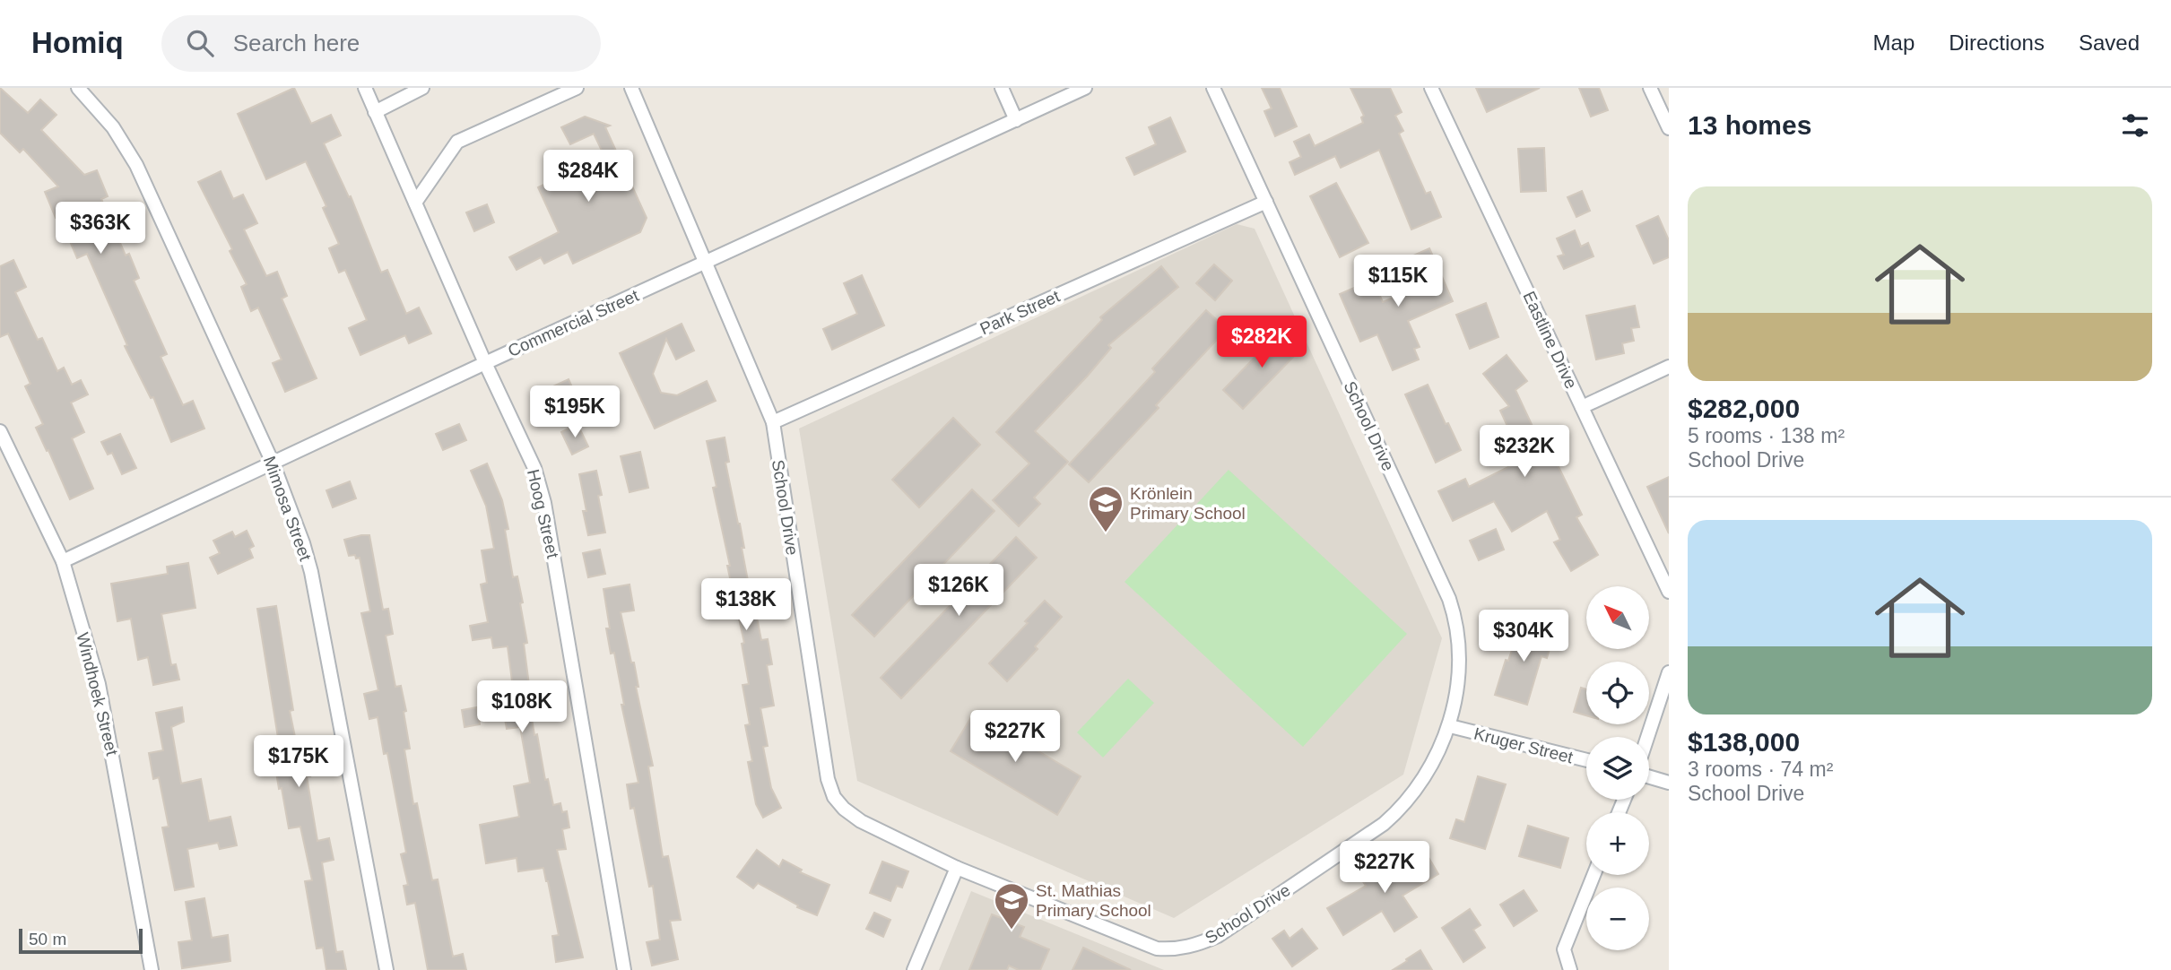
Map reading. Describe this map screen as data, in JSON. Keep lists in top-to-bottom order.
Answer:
{
  "streets": {
    "street": [
      "Park Street",
      "Commercial Street",
      "Eastline Drive",
      "School Drive",
      "Mimosa Street",
      "Hoog Street",
      "Windhoek Street",
      "Kruger Street"
    ]
  },
  "crossings": [
    ["Park Street", "School Drive"],
    ["Commercial Street", "School Drive"],
    ["Commercial Street", "Mimosa Street"],
    ["Commercial Street", "Hoog Street"],
    ["Commercial Street", "Windhoek Street"],
    ["School Drive", "Kruger Street"]
  ],
  "places": {
    "school or university": ["Krönlein Primary School", "St. Mathias Primary School"]
  },
  "scale_bar": "50 m",
  "north": "top left",
  "page": {
    "header": "Homiq",
    "search": "Search here",
    "nav": ["Map", "Directions", "Saved"],
    "heading": "13 homes",
    "price": [
      "$284K",
      "$363K",
      "$115K",
      "$282K",
      "$195K",
      "$232K",
      "$126K",
      "$138K",
      "$304K",
      "$108K",
      "$227K",
      "$175K",
      "$227K"
    ],
    "list": [
      {
        "name": "$282,000",
        "note": "5 rooms · 138 m² · School Drive"
      },
      {
        "name": "$138,000",
        "note": "3 rooms · 74 m² · School Drive"
      }
    ],
    "map_buttons": ["+", "−"],
    "scale": "50 m"
  }
}
